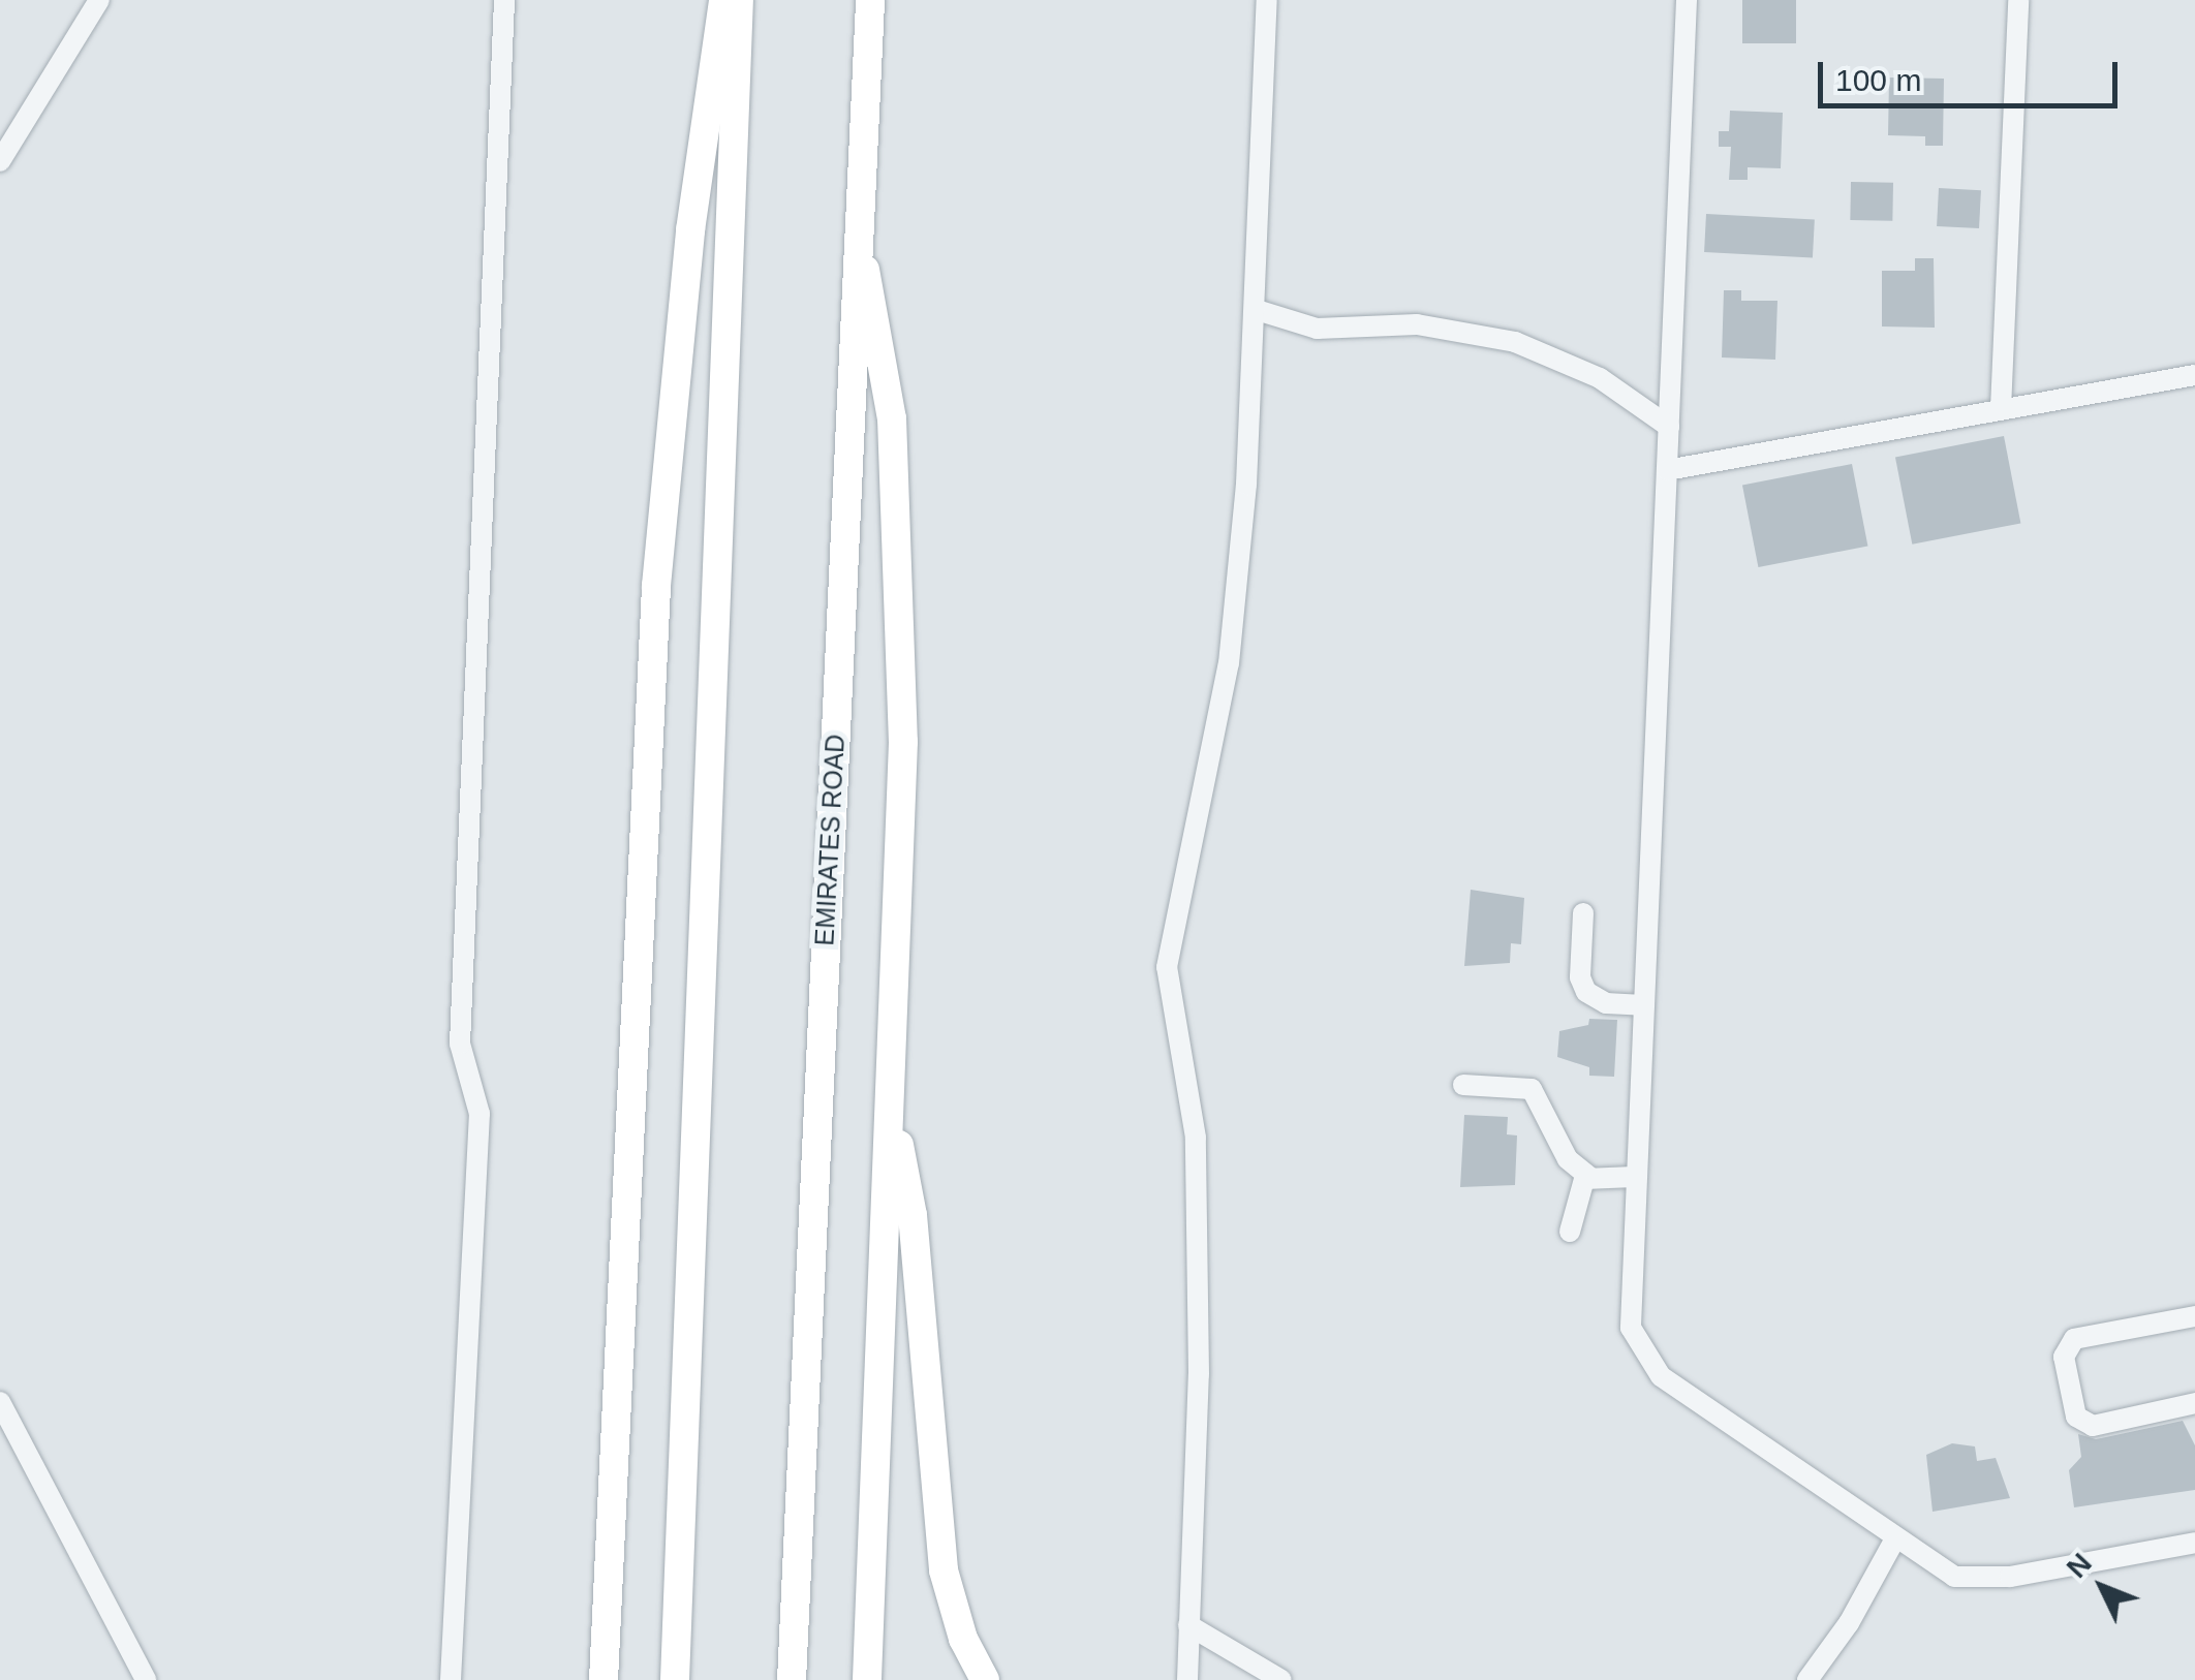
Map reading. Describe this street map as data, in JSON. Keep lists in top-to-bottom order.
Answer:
{
  "streets": {
    "highway": ["EMIRATES ROAD"]
  },
  "scale_bar": "100 m",
  "north": "top left"
}
